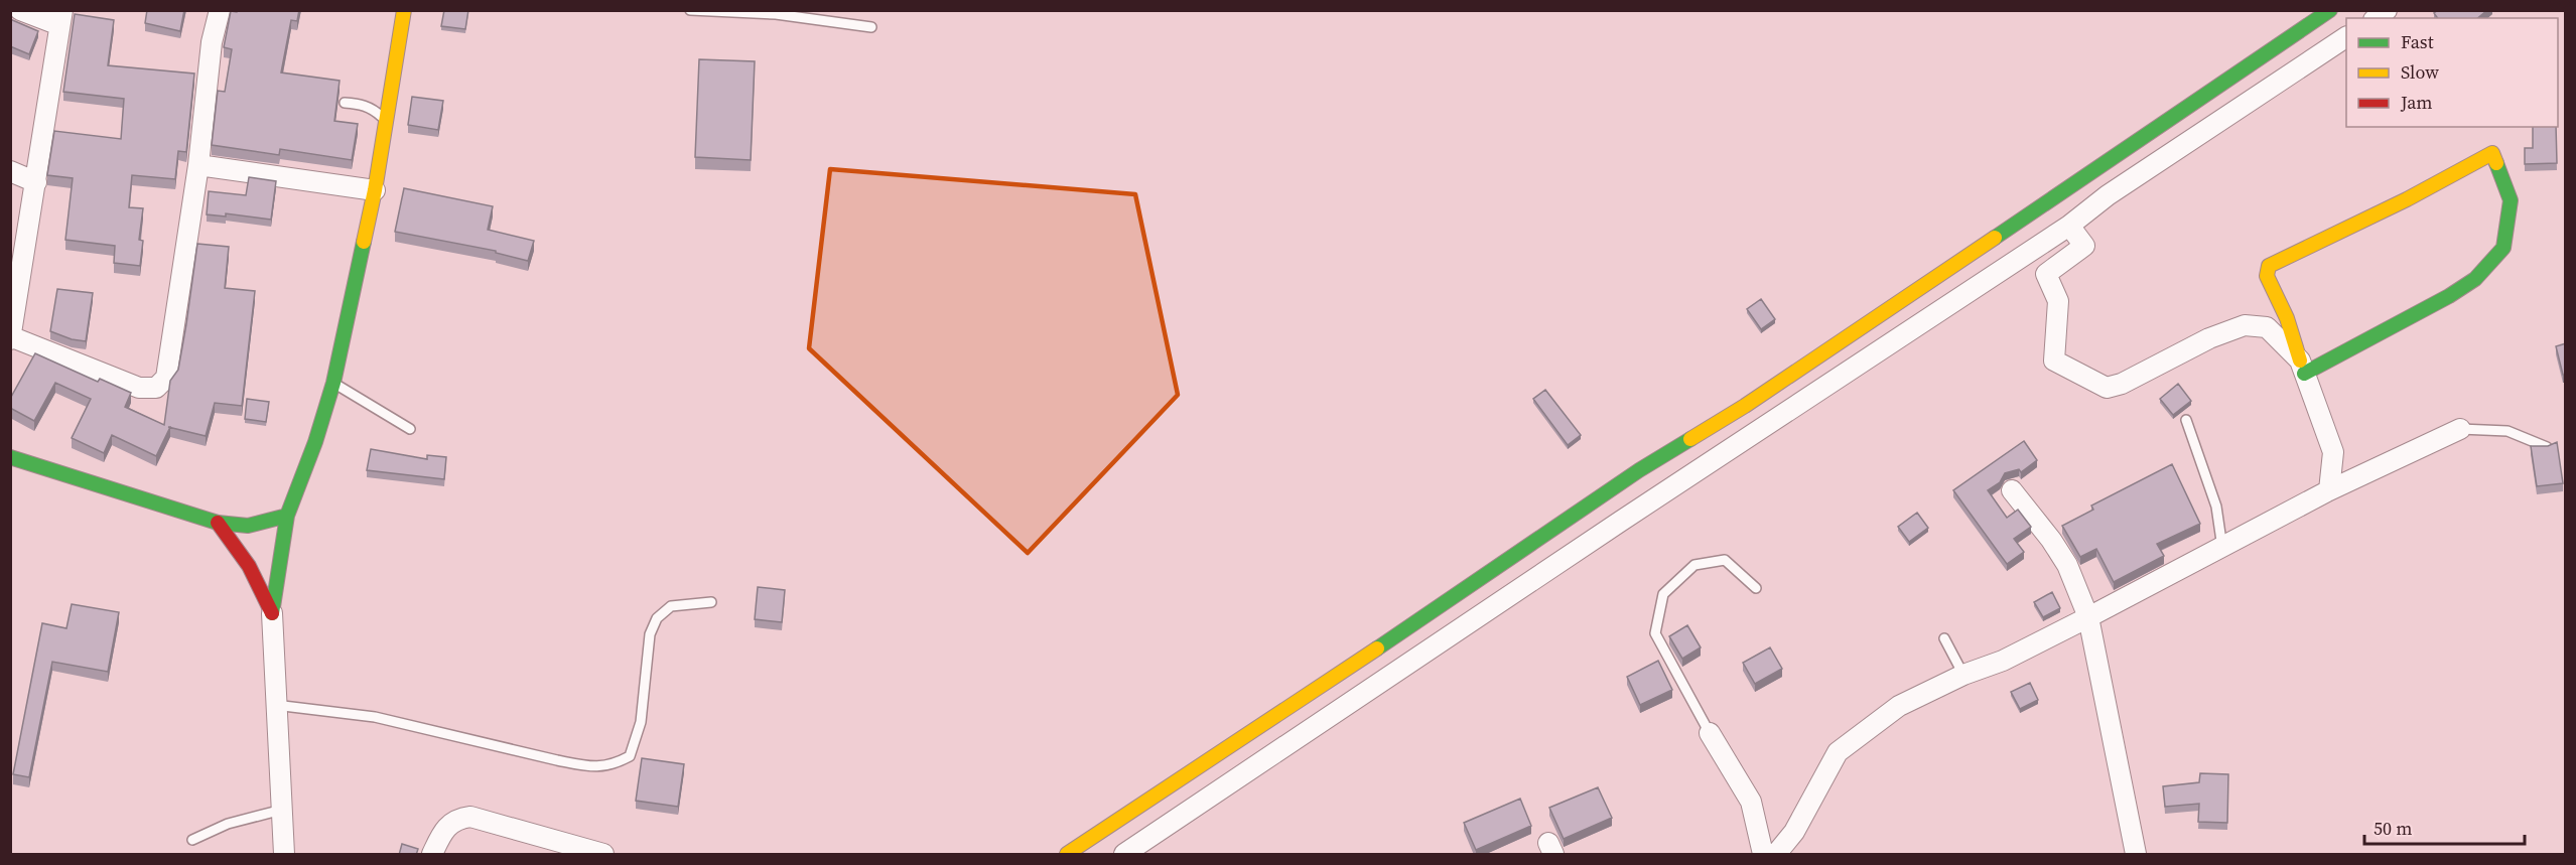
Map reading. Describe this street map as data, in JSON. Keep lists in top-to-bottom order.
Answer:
{
  "legend": ["Fast", "Slow", "Jam"],
  "scale_bar": "50 m"
}
